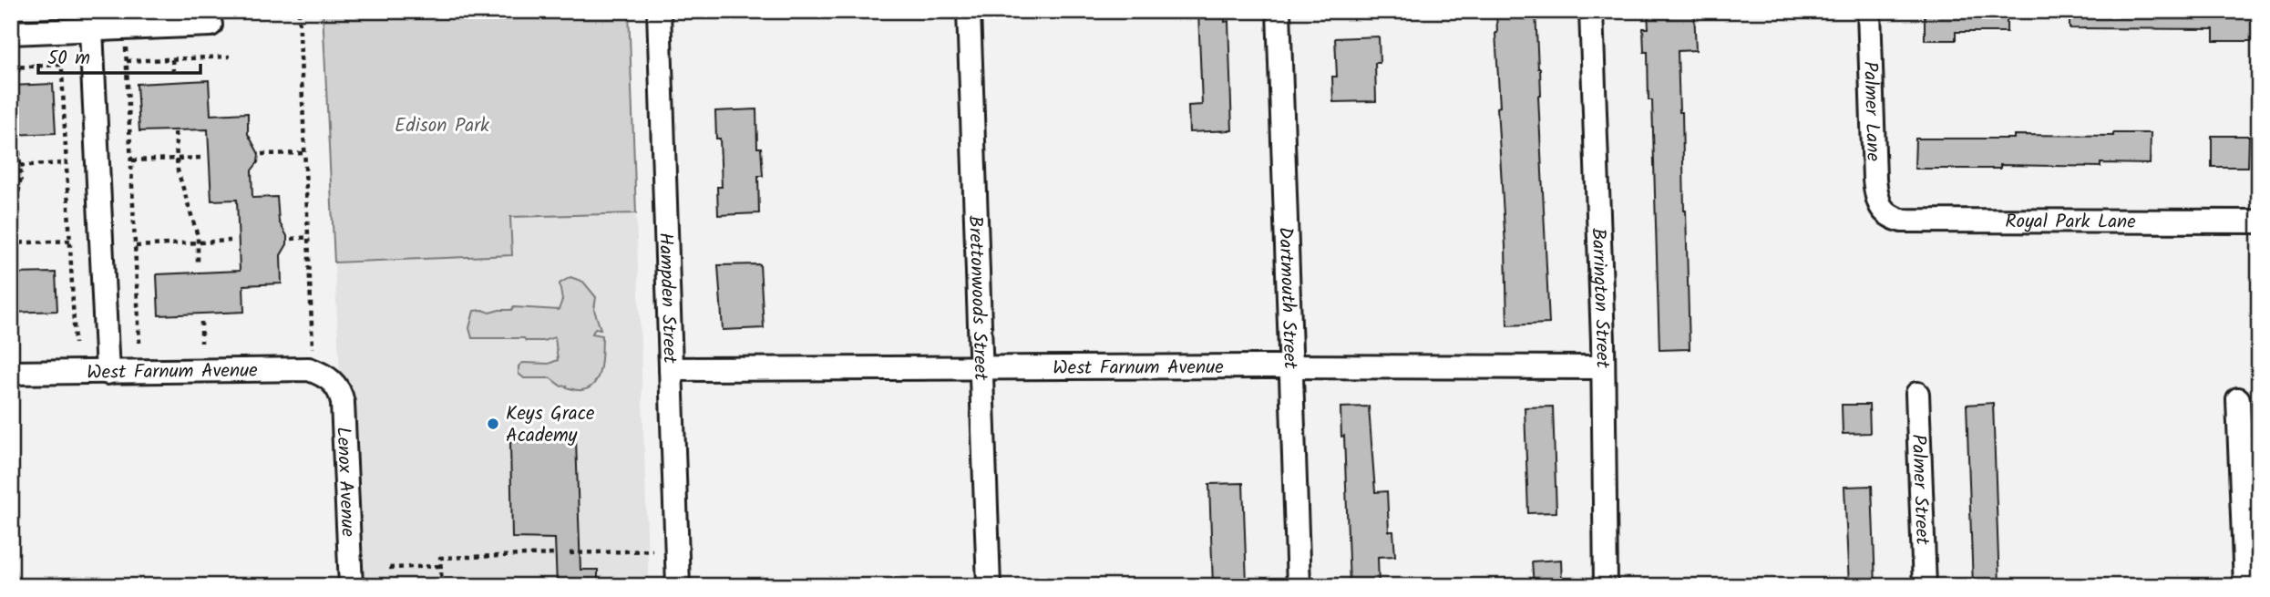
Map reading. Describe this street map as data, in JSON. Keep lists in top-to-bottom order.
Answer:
{
  "streets": {
    "street": [
      "Palmer Lane",
      "Royal Park Lane",
      "Hampden Street",
      "Brettonwoods Street",
      "Barrington Street",
      "Dartmouth Street",
      "West Farnum Avenue",
      "Lenox Avenue",
      "Palmer Street"
    ]
  },
  "crossings": [
    ["Palmer Lane", "Royal Park Lane"],
    ["Hampden Street", "West Farnum Avenue"],
    ["Brettonwoods Street", "West Farnum Avenue"],
    ["Barrington Street", "West Farnum Avenue"],
    ["Dartmouth Street", "West Farnum Avenue"],
    ["West Farnum Avenue", "Lenox Avenue"]
  ],
  "parks": ["Edison Park"],
  "places": ["Keys Grace Academy"],
  "scale_bar": "50 m"
}
